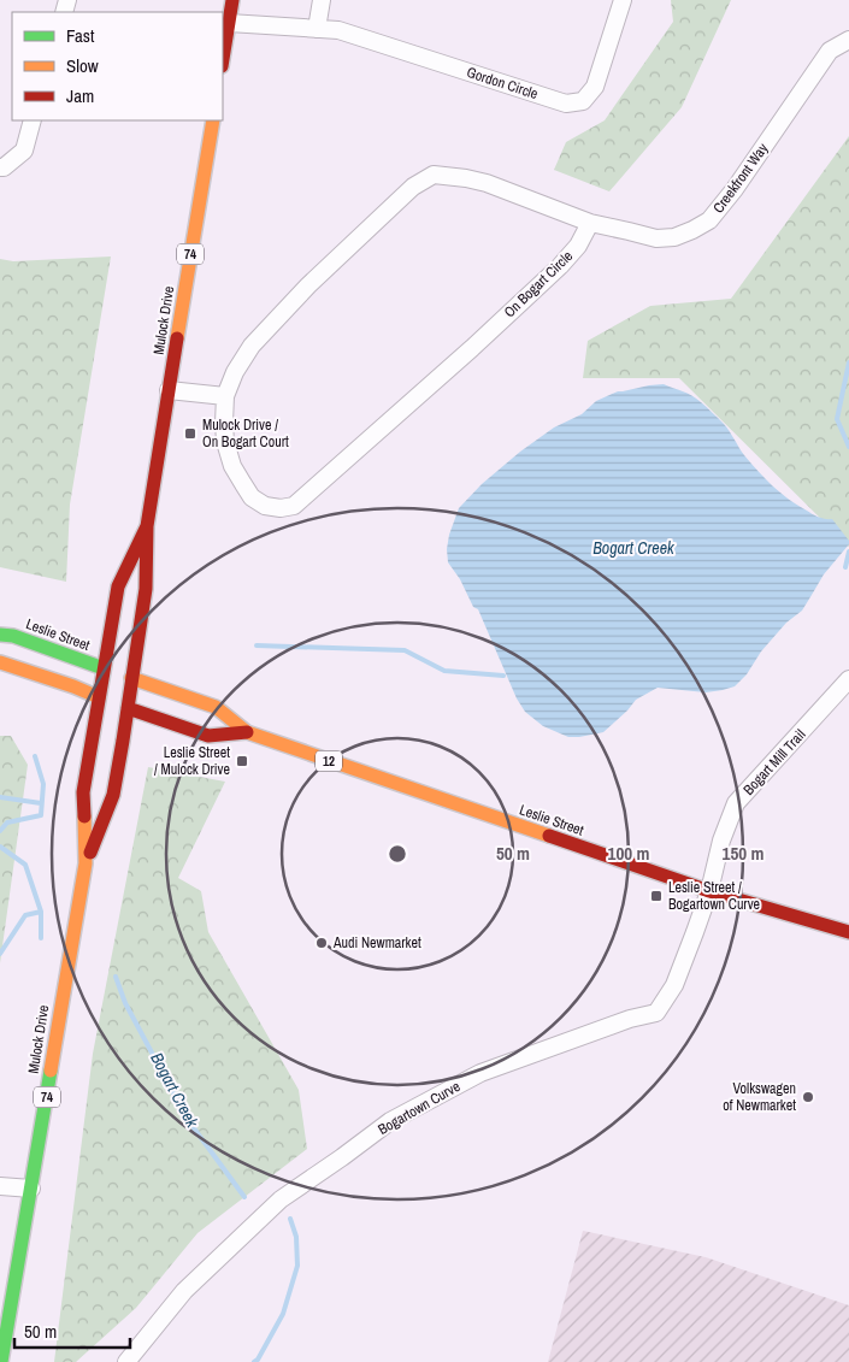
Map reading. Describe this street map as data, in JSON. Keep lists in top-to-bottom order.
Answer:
{
  "streets": {
    "main road": [
      "74",
      "Mulock Drive",
      "Leslie Street",
      "12"
    ],
    "street": [
      "Gordon Circle",
      "Creekfront Way",
      "On Bogart Circle",
      "Bogart Mill Trail",
      "Bogartown Curve"
    ]
  },
  "crossings": [
    ["Creekfront Way", "On Bogart Circle"],
    ["Mulock Drive", "Leslie Street"],
    ["Leslie Street", "Bogart Mill Trail"],
    ["Leslie Street", "Bogartown Curve"],
    ["Bogart Mill Trail", "Bogartown Curve"]
  ],
  "water": ["Bogart Creek"],
  "places": {
    "transit": ["Mulock Drive / On Bogart Court", "Leslie Street / Mulock Drive", "Leslie Street / Bogartown Curve"],
    "other": ["Audi Newmarket", "Volkswagen of Newmarket"]
  },
  "legend": ["Fast", "Slow", "Jam"],
  "scale_bar": "50 m",
  "rings": ["50 m", "100 m", "150 m"]
}
